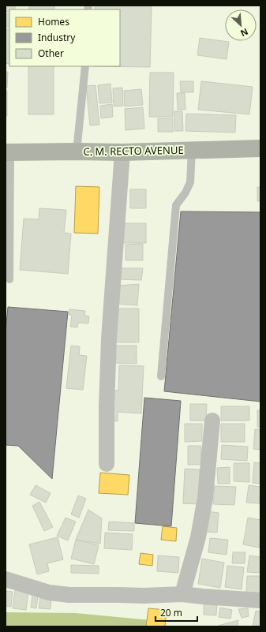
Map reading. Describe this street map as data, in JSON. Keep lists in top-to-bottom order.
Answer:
{
  "streets": {
    "highway": ["C. M. RECTO AVENUE"]
  },
  "legend": ["Homes", "Industry", "Other"],
  "scale_bar": "20 m",
  "north": "bottom right"
}
